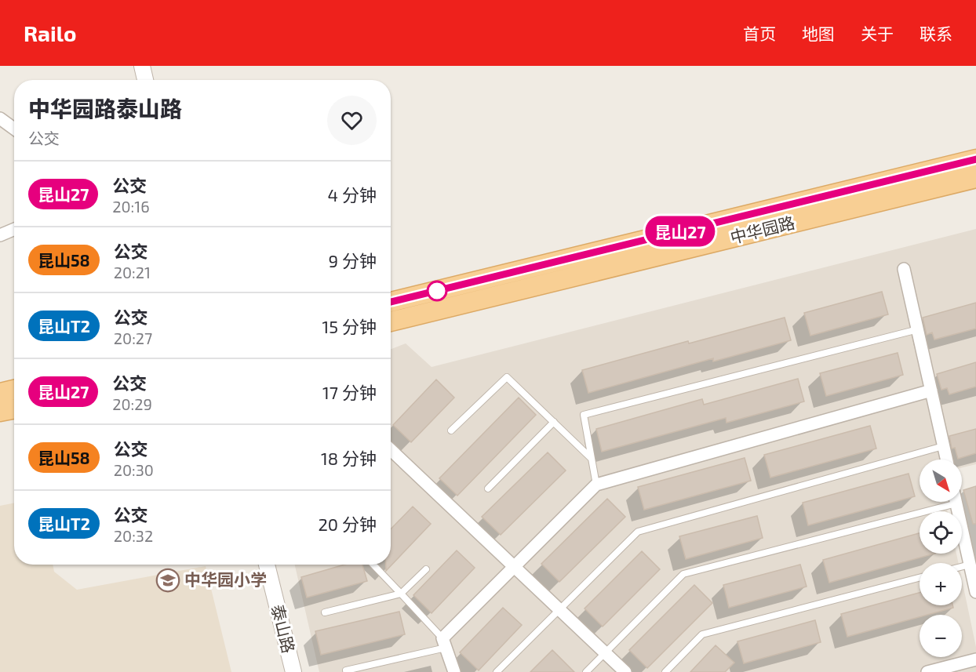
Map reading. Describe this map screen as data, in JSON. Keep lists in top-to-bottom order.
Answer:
{
  "streets": {
    "main road": ["中华园路"],
    "street": ["泰山路"]
  },
  "places": {
    "school or university": ["中华园小学"]
  },
  "lines": ["bus line 昆山27"],
  "north": "bottom right",
  "page": {
    "header": "Railo",
    "nav": [
      "首页",
      "地图",
      "关于",
      "联系"
    ],
    "on_map": "昆山27",
    "heading": ["中华园路泰山路", "公交"],
    "list": [
      {
        "mark": "昆山27",
        "name": "公交",
        "note": "20:16",
        "value": "4 分钟"
      },
      {
        "mark": "昆山58",
        "name": "公交",
        "note": "20:21",
        "value": "9 分钟"
      },
      {
        "mark": "昆山T2",
        "name": "公交",
        "note": "20:27",
        "value": "15 分钟"
      },
      {
        "mark": "昆山27",
        "name": "公交",
        "note": "20:29",
        "value": "17 分钟"
      },
      {
        "mark": "昆山58",
        "name": "公交",
        "note": "20:30",
        "value": "18 分钟"
      },
      {
        "mark": "昆山T2",
        "name": "公交",
        "note": "20:32",
        "value": "20 分钟"
      }
    ],
    "map_buttons": ["+", "−"]
  }
}
